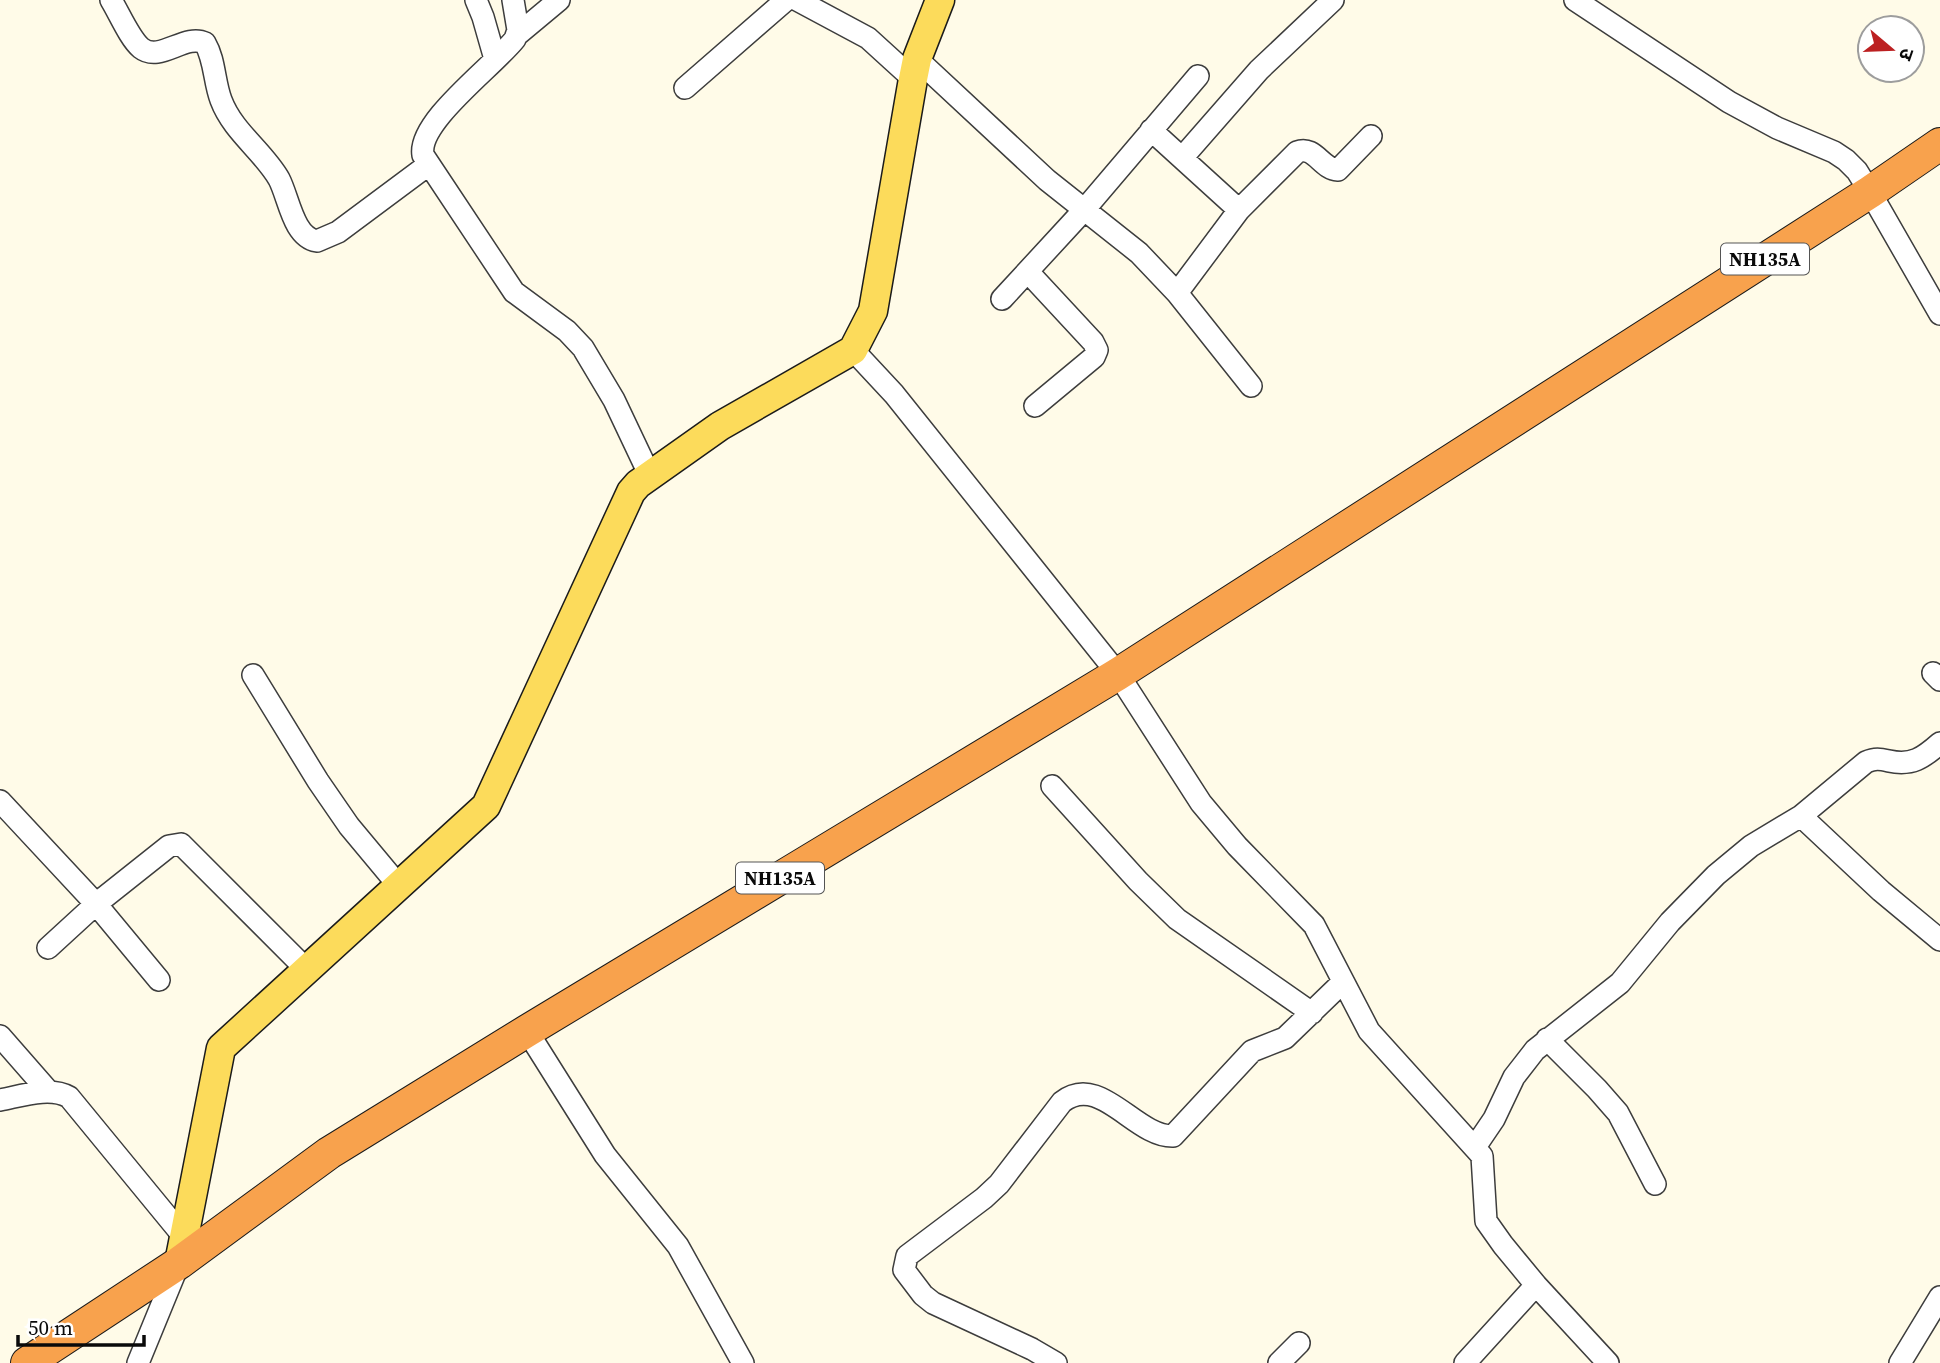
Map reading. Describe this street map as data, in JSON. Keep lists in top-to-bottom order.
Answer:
{
  "streets": {
    "highway": ["NH135A"]
  },
  "scale_bar": "50 m",
  "north": "right"
}
